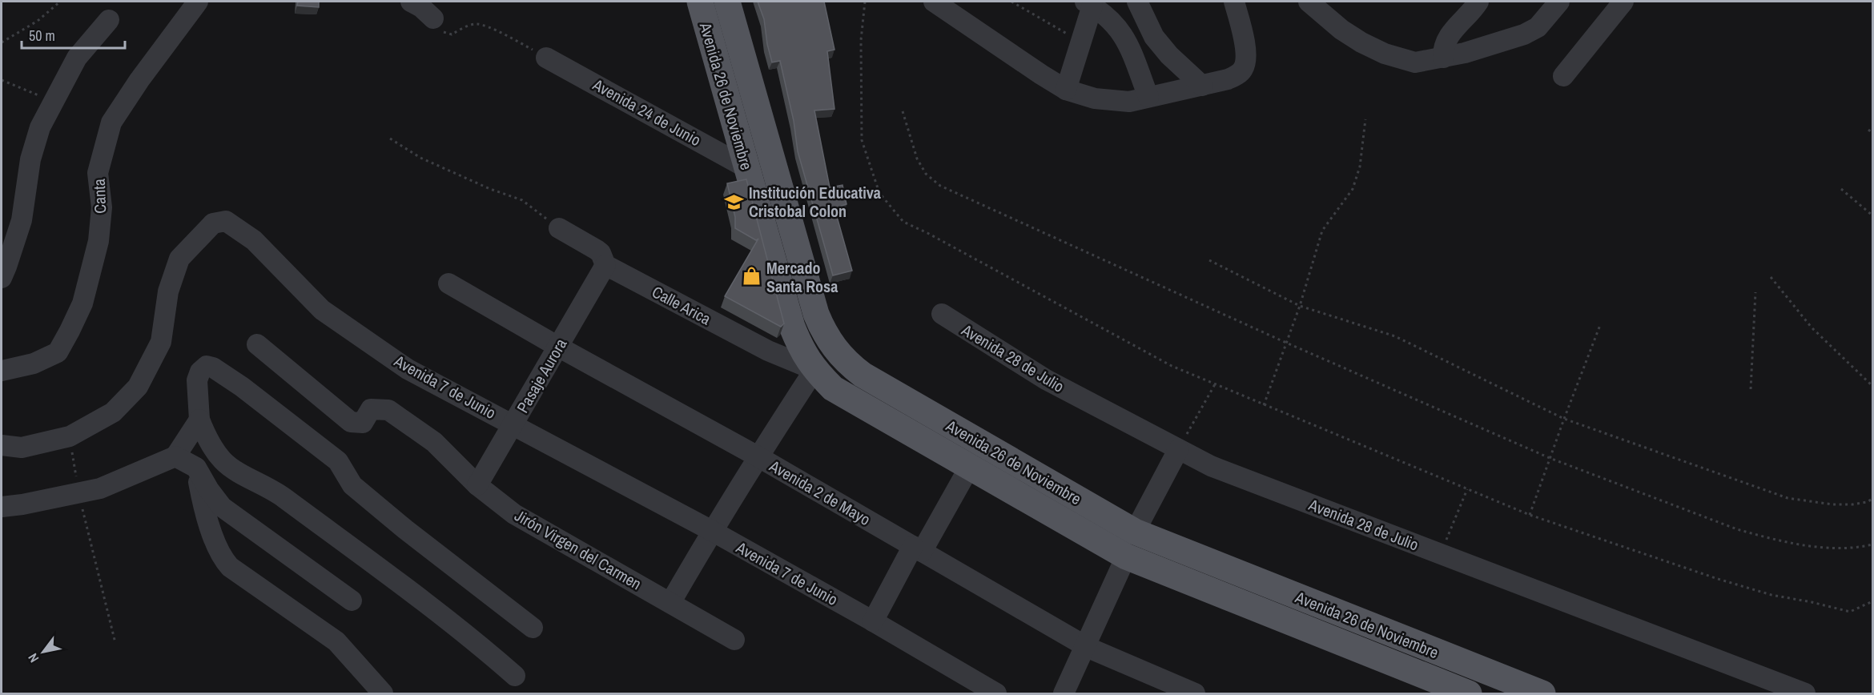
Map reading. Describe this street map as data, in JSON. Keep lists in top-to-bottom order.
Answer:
{
  "streets": {
    "main road": ["Avenida 26 de Noviembre"],
    "street": [
      "Avenida 24 de Junio",
      "Canta",
      "Calle Arica",
      "Avenida 28 de Julio",
      "Pasaje Aurora",
      "Avenida 7 de Junio",
      "Avenida 2 de Mayo",
      "Jirón Virgen del Carmen"
    ]
  },
  "crossings": [
    ["Avenida 26 de Noviembre", "Avenida 24 de Junio"],
    ["Avenida 26 de Noviembre", "Calle Arica"],
    ["Calle Arica", "Pasaje Aurora"],
    ["Pasaje Aurora", "Avenida 7 de Junio"],
    ["Pasaje Aurora", "Avenida 2 de Mayo"],
    ["Pasaje Aurora", "Jirón Virgen del Carmen"]
  ],
  "places": {
    "school or university": ["Institución Educativa Cristobal Colon"],
    "shop": ["Mercado Santa Rosa"]
  },
  "scale_bar": "50 m",
  "north": "bottom left"
}
